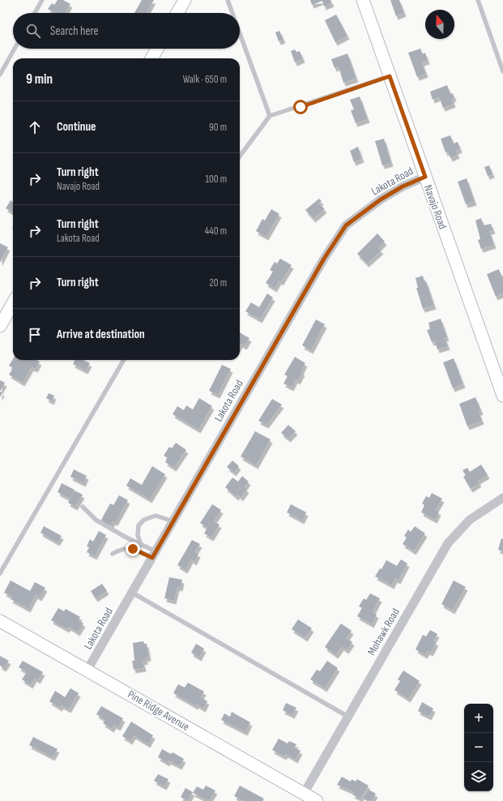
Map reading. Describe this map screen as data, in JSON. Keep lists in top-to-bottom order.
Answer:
{
  "streets": {
    "street": [
      "Lakota Road",
      "Navajo Road",
      "Mohawk Road",
      "Pine Ridge Avenue"
    ]
  },
  "crossings": [
    ["Lakota Road", "Navajo Road"],
    ["Lakota Road", "Pine Ridge Avenue"],
    ["Mohawk Road", "Pine Ridge Avenue"]
  ],
  "north": "top",
  "page": {
    "search": "Search here",
    "heading": ["9 min", "Walk · 650 m"],
    "list": [
      ["Continue", "90 m"],
      ["Turn right", "Navajo Road", "100 m"],
      ["Turn right", "Lakota Road", "440 m"],
      ["Turn right", "20 m"],
      "Arrive at destination"
    ],
    "map_buttons": ["+", "−"]
  }
}
